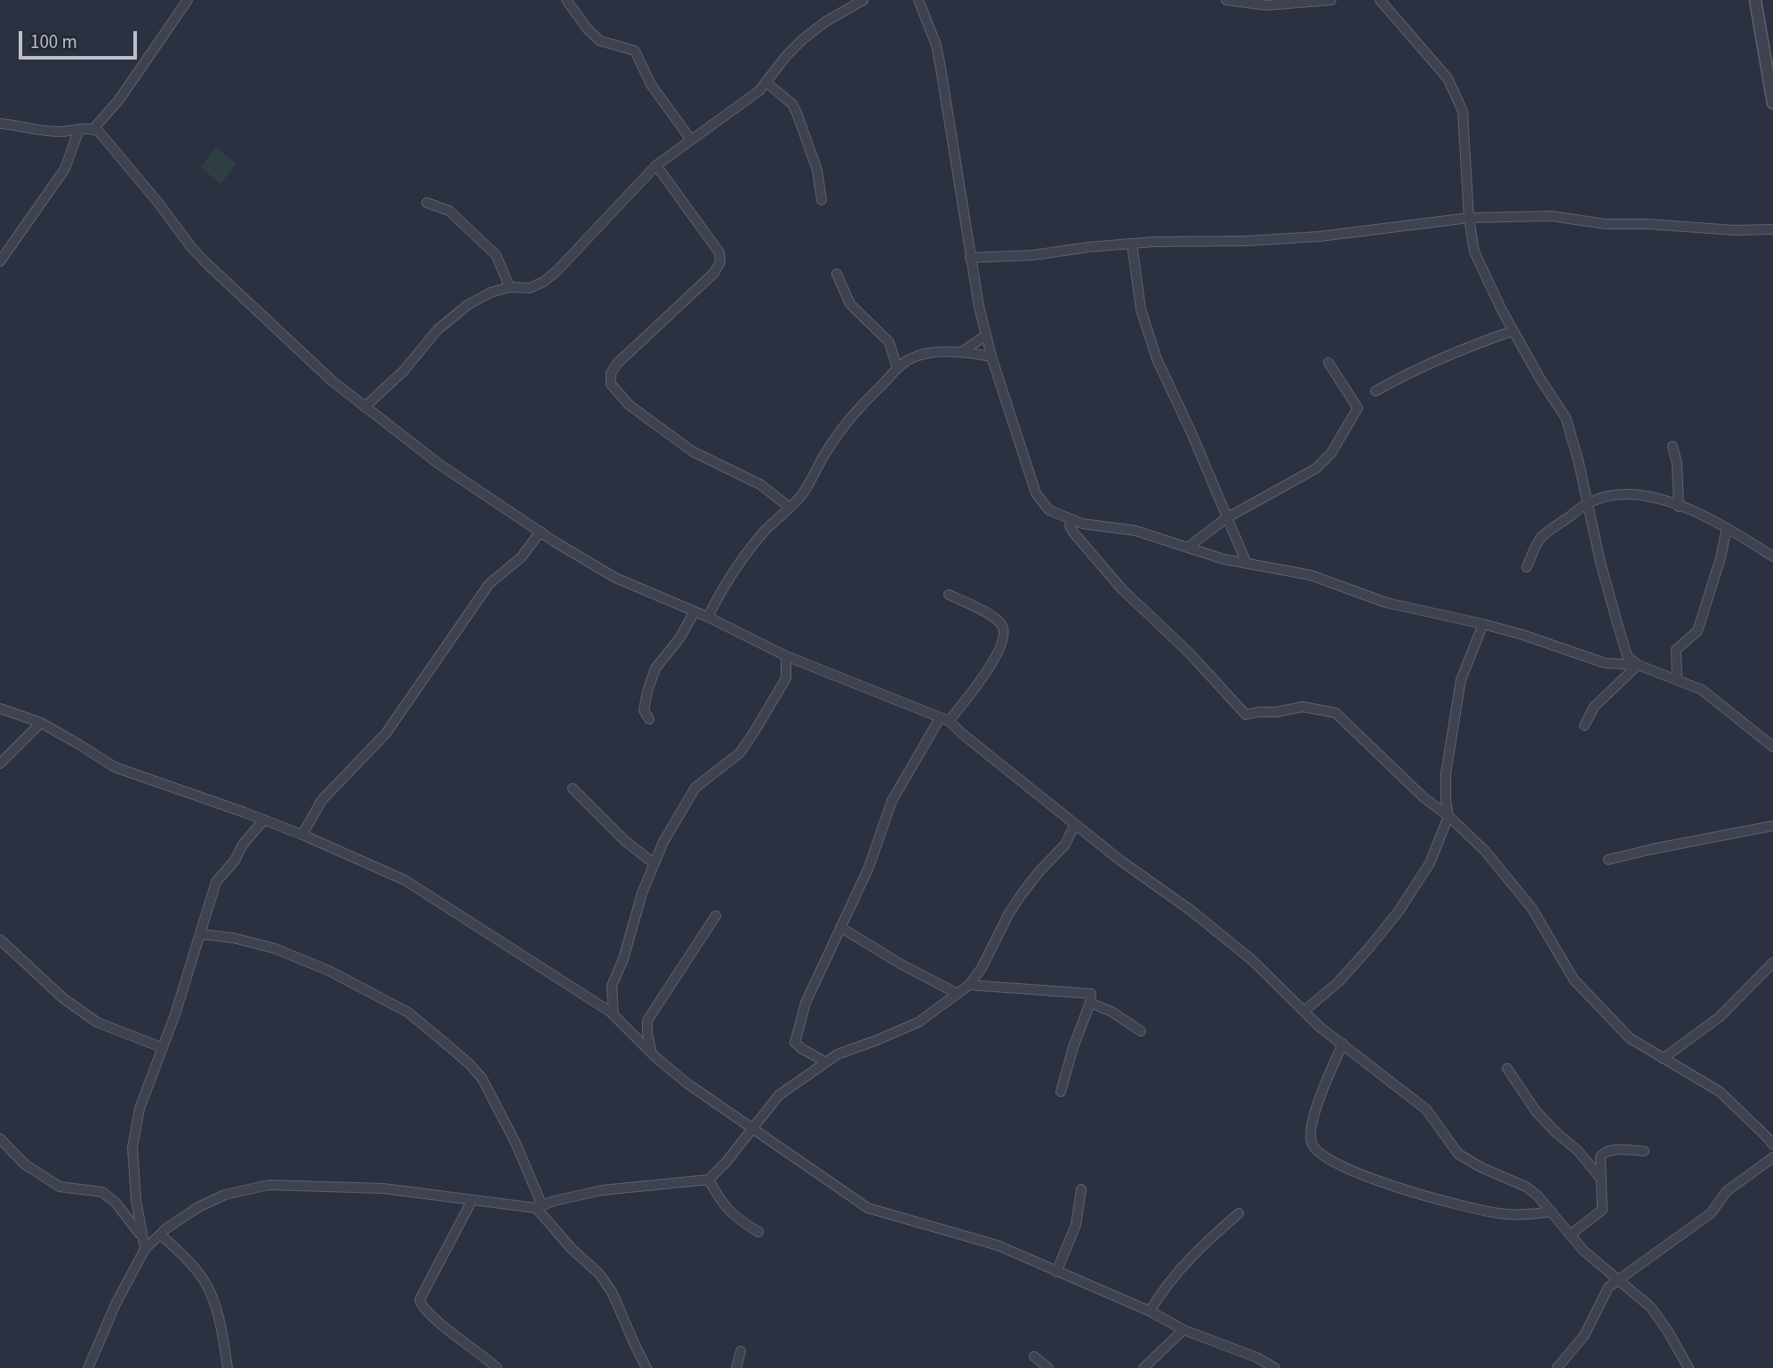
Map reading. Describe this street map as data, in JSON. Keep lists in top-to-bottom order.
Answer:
{
  "scale_bar": "100 m"
}
